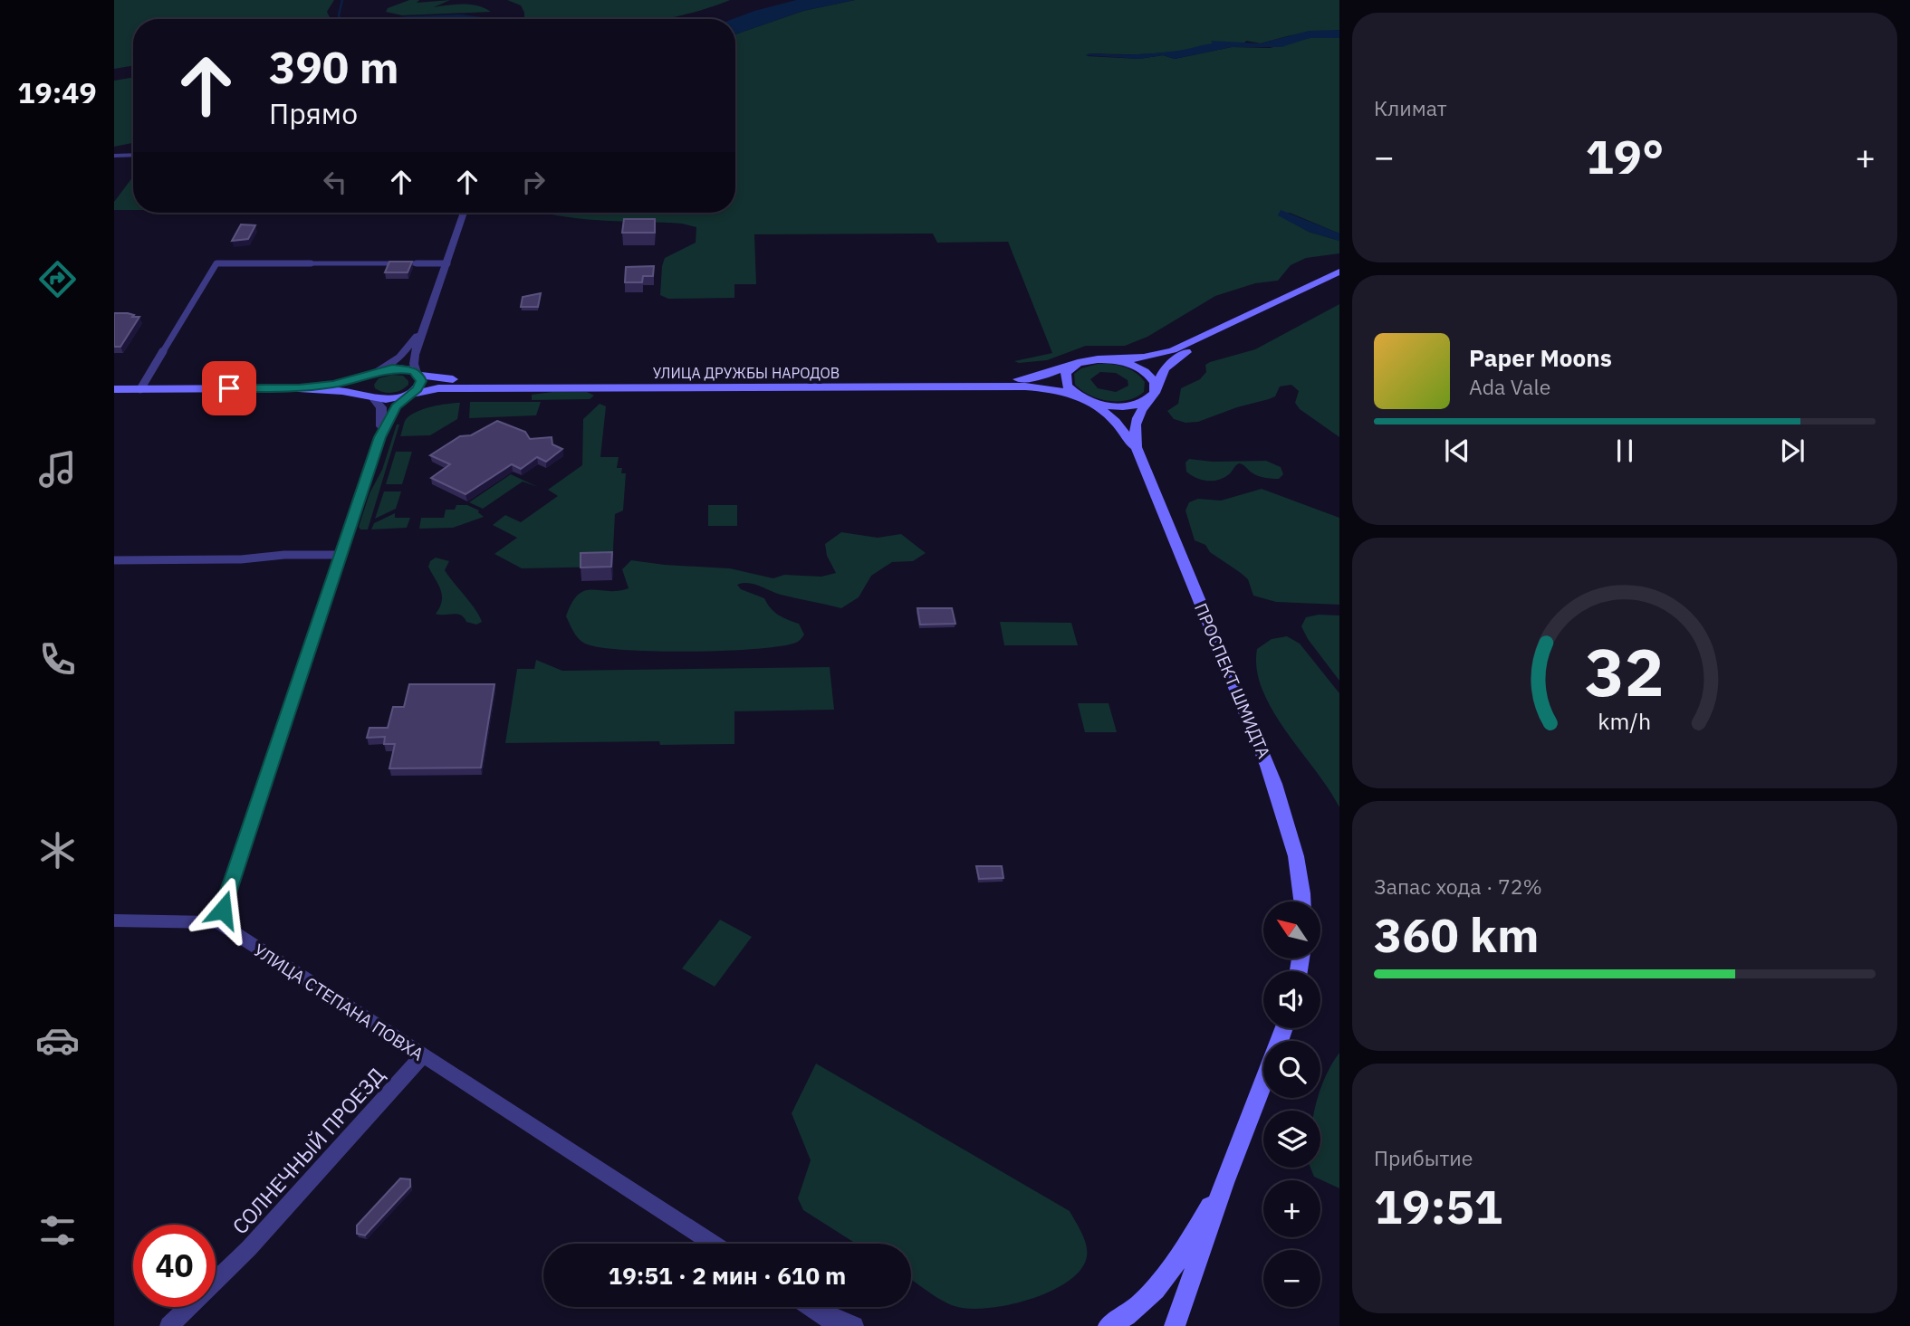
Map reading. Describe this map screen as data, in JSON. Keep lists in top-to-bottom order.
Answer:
{
  "streets": {
    "main road": ["УЛИЦА ДРУЖБЫ НАРОДОВ", "ПРОСПЕКТ ШМИДТА"],
    "street": ["УЛИЦА СТЕПАНА ПОВХА", "СОЛНЕЧНЫЙ ПРОЕЗД"]
  },
  "crossings": [
    ["УЛИЦА ДРУЖБЫ НАРОДОВ", "ПРОСПЕКТ ШМИДТА"],
    ["УЛИЦА СТЕПАНА ПОВХА", "СОЛНЕЧНЫЙ ПРОЕЗД"]
  ],
  "north": "top left",
  "page": {
    "tabs": "19:49",
    "tile": [
      "Климат",
      ["Запас хода · 72%", "360 km"],
      ["Прибытие", "19:51"]
    ],
    "turn": ["390 m", "Прямо"],
    "heat": ["−", "19°", "+"],
    "song": ["Paper Moons", "Ada Vale"],
    "map_buttons": ["+", "−"],
    "limit": "40",
    "trip": "19:51 · 2 мин · 610 m",
    "gauge": ["32", "km/h"]
  }
}
